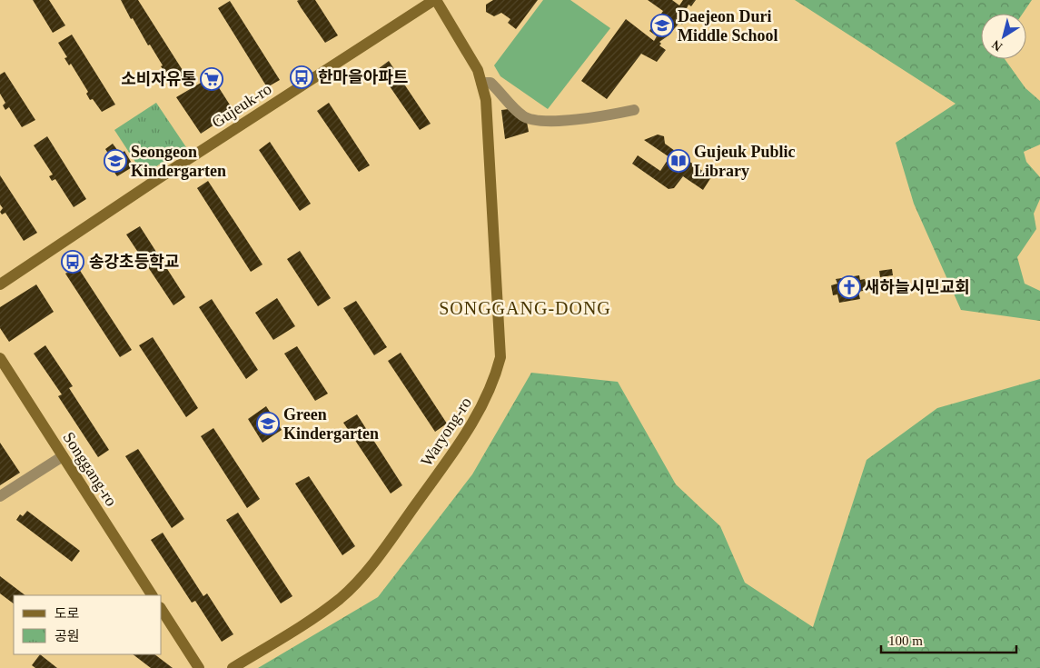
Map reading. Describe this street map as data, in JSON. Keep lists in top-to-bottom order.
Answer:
{
  "streets": {
    "main road": ["Gujeuk-ro", "Waryong-ro", "Songgang-ro"]
  },
  "crossings": [
    ["Gujeuk-ro", "Waryong-ro"]
  ],
  "districts": ["SONGGANG-DONG"],
  "places": {
    "school or university": ["Daejeon Duri Middle School", "Seongeon Kindergarten", "Green Kindergarten"],
    "bus stop": ["한마을아파트", "송강초등학교"],
    "supermarket": ["소비자유통"],
    "library": ["Gujeuk Public Library"],
    "church": ["새하늘시민교회"]
  },
  "legend": ["도로", "공원"],
  "scale_bar": "100 m",
  "north": "bottom left"
}
